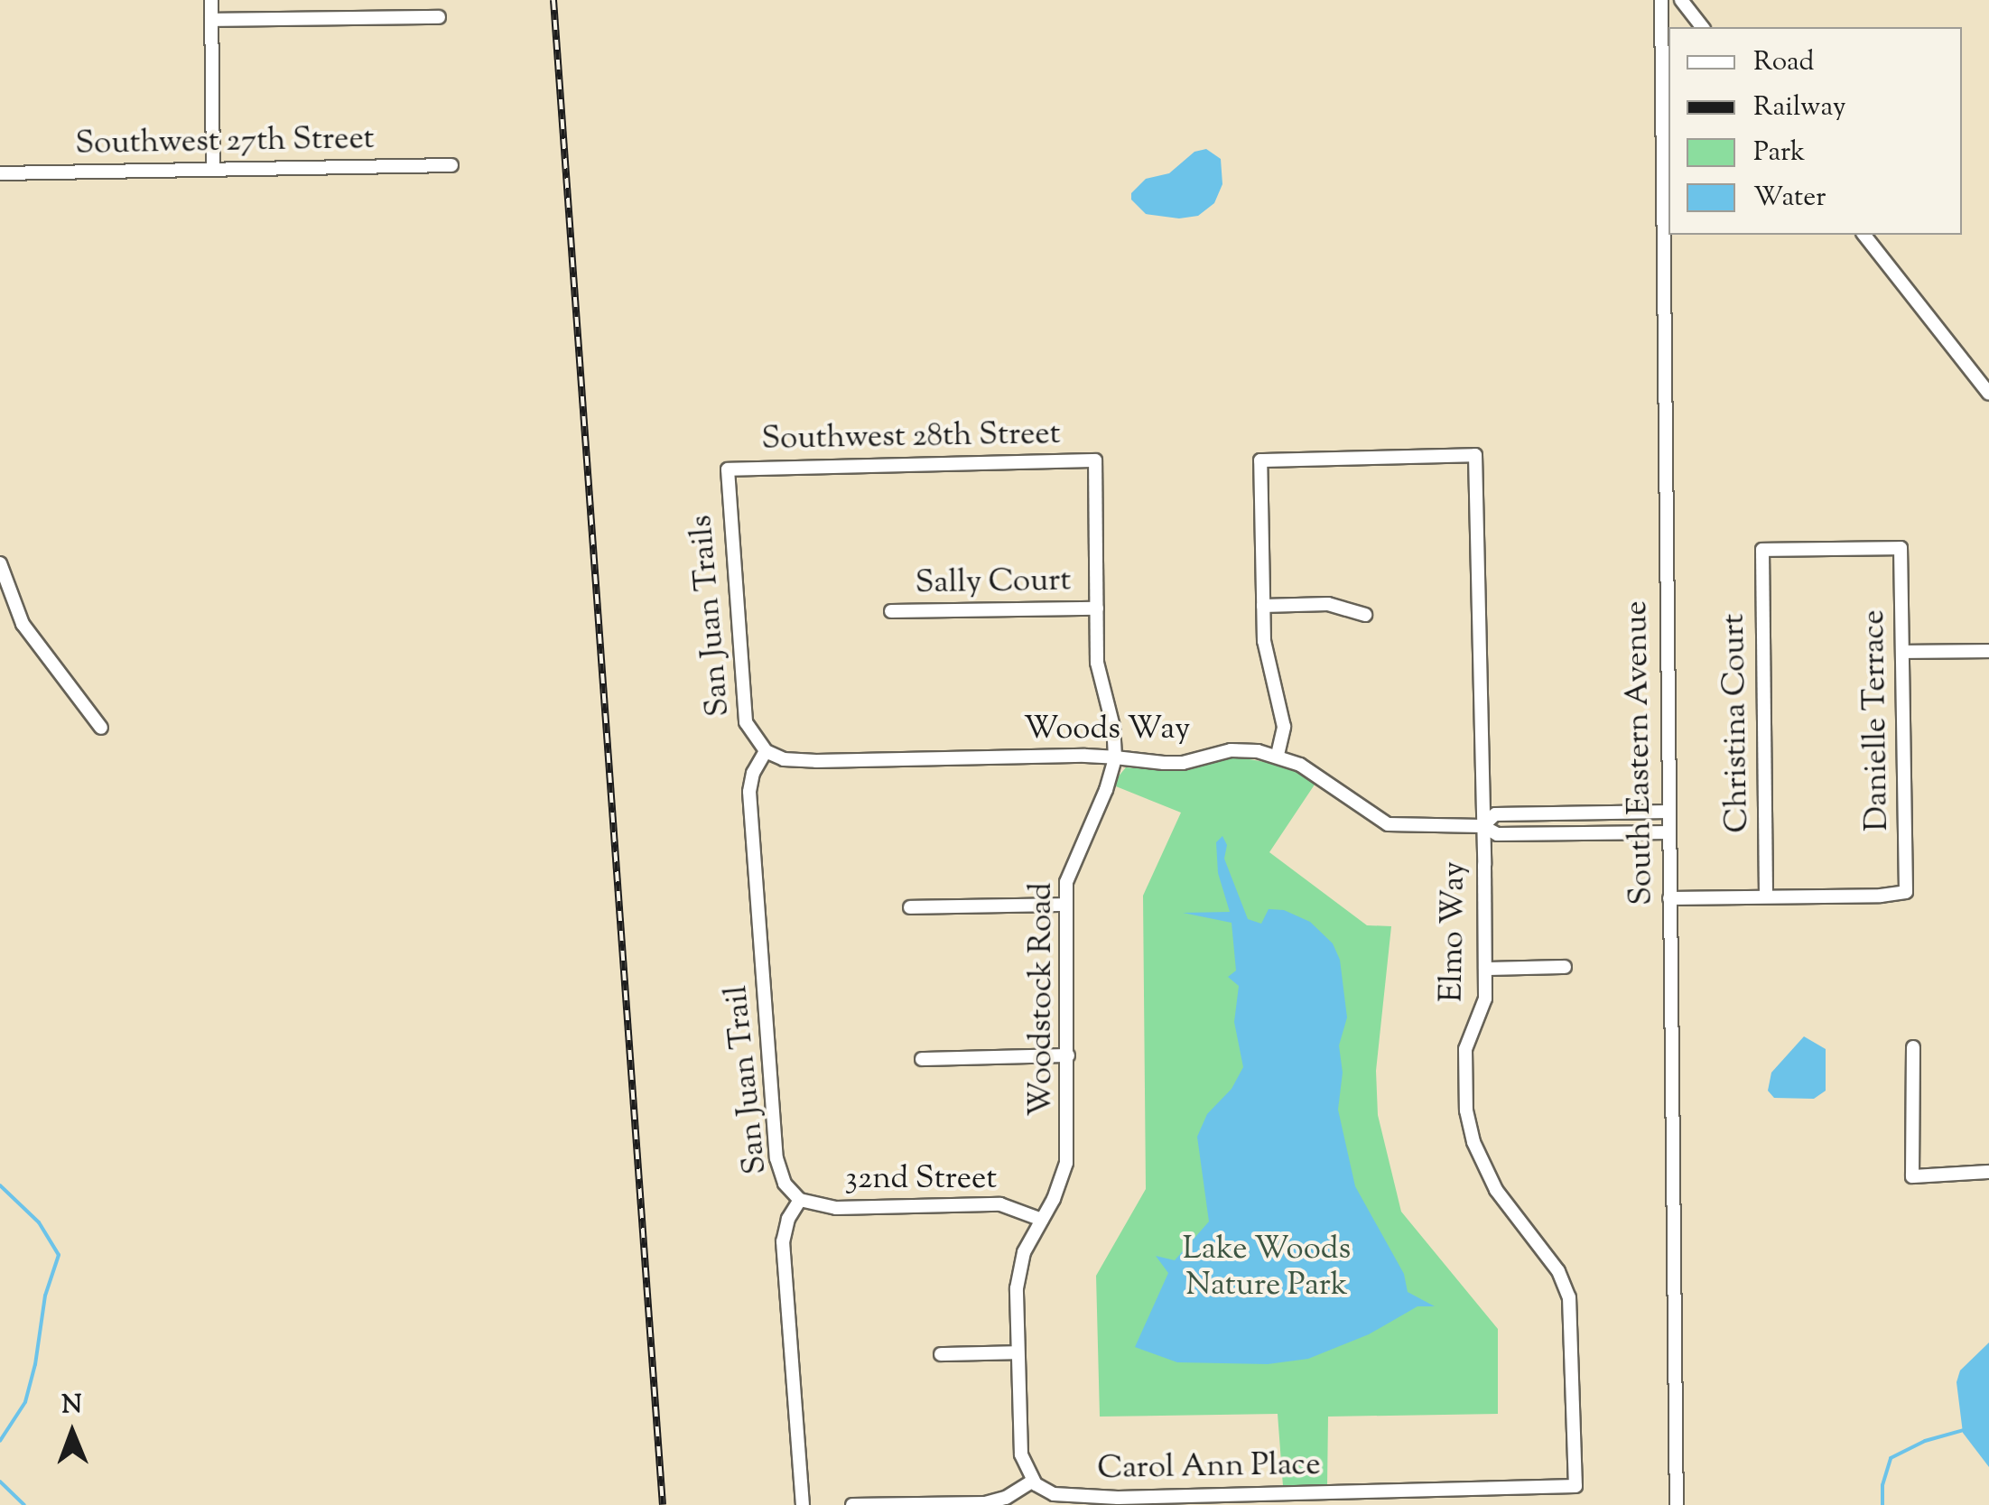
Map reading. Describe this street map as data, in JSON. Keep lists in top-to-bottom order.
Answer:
{
  "streets": {
    "street": [
      "Southwest 27th Street",
      "Southwest 28th Street",
      "Sally Court",
      "San Juan Trails",
      "Danielle Terrace",
      "Christina Court",
      "Woods Way",
      "South Eastern Avenue",
      "Elmo Way",
      "Woodstock Road",
      "San Juan Trail",
      "32nd Street",
      "Carol Ann Place"
    ]
  },
  "crossings": [
    ["Southwest 28th Street", "San Juan Trails"],
    ["Southwest 28th Street", "Woodstock Road"],
    ["Sally Court", "Woodstock Road"],
    ["San Juan Trails", "Woods Way"],
    ["San Juan Trails", "San Juan Trail"],
    ["Danielle Terrace", "Christina Court"],
    ["Woods Way", "South Eastern Avenue"],
    ["Woods Way", "Elmo Way"],
    ["Woods Way", "Woodstock Road"],
    ["Woods Way", "San Juan Trail"],
    ["Elmo Way", "Carol Ann Place"],
    ["Woodstock Road", "32nd Street"],
    ["Woodstock Road", "Carol Ann Place"],
    ["San Juan Trail", "32nd Street"]
  ],
  "parks": ["Lake Woods Nature Park"],
  "legend": [
    "Road",
    "Railway",
    "Park",
    "Water"
  ],
  "north": "top"
}
